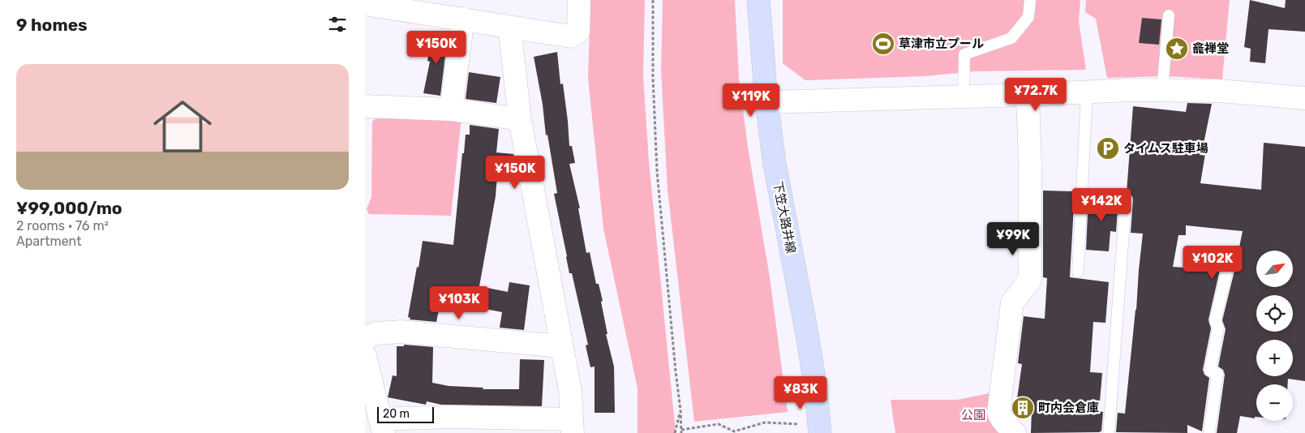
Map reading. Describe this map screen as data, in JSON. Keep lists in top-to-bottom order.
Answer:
{
  "streets": {
    "main road": ["下笠大路井線"]
  },
  "parks": ["公園"],
  "places": {
    "sports": ["草津市立プール"],
    "place": ["龕禅堂"],
    "parking": ["タイムス駐車場"],
    "building": ["町内会倉庫"]
  },
  "scale_bar": "20 m",
  "north": "top right",
  "page": {
    "heading": "9 homes",
    "price": [
      "¥150K",
      "¥72.7K",
      "¥119K",
      "¥150K",
      "¥142K",
      "¥99K",
      "¥102K",
      "¥103K",
      "¥83K"
    ],
    "list": [
      {
        "name": "¥99,000/mo",
        "note": "2 rooms · 76 m² · Apartment"
      }
    ],
    "map_buttons": ["+", "−"],
    "scale": "20 m"
  }
}
